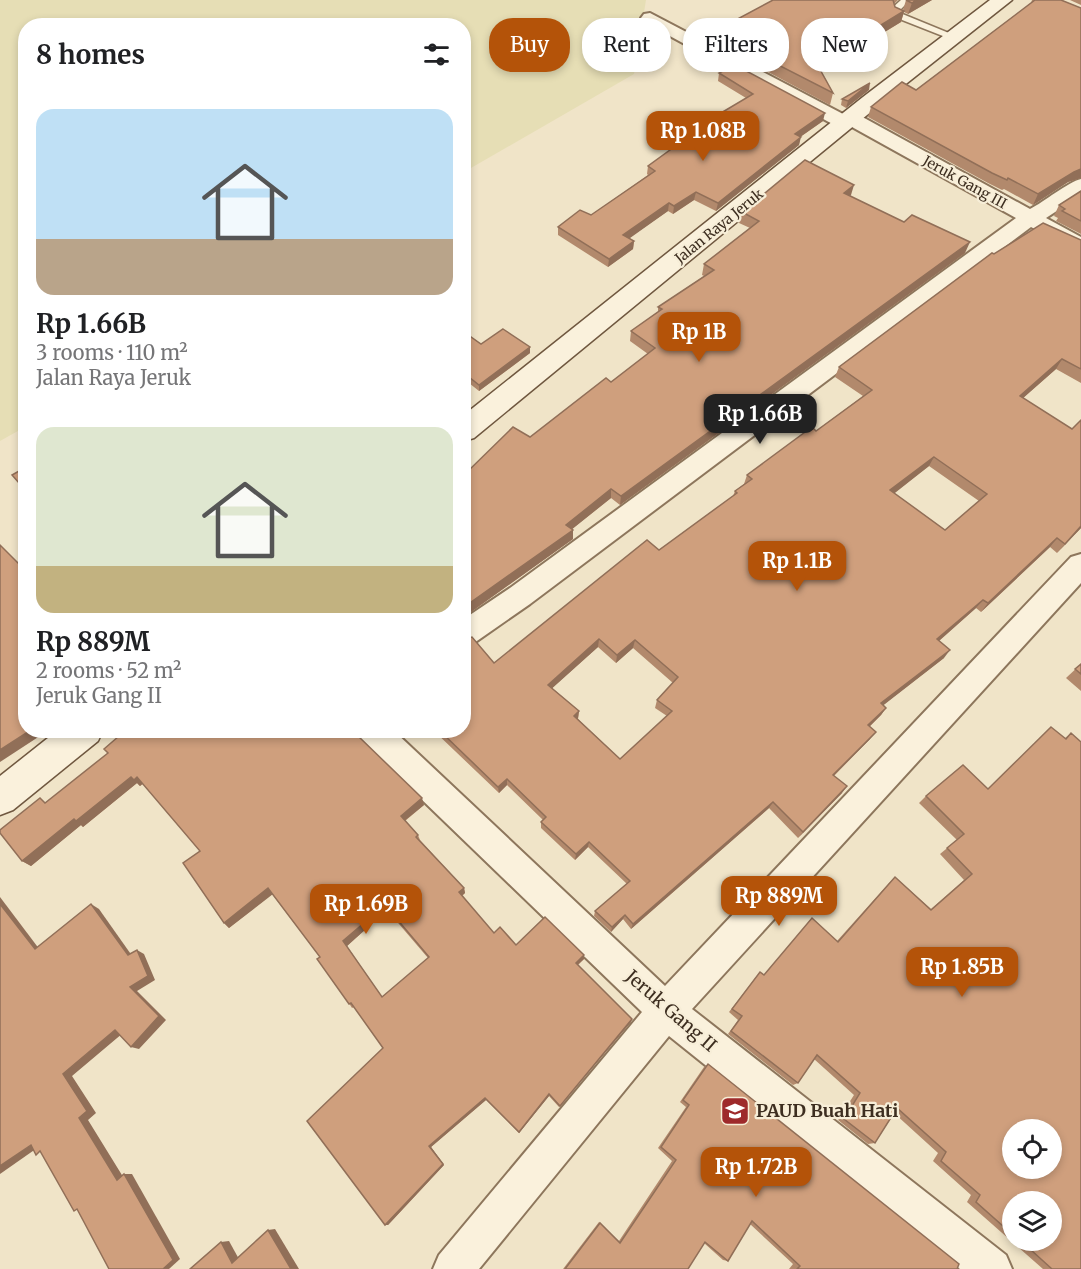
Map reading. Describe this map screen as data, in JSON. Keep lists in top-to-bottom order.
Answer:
{
  "streets": {
    "main road": ["Jalan Raya Jeruk"],
    "street": ["Jeruk Gang III", "Jeruk Gang II"]
  },
  "crossings": [
    ["Jeruk Gang III", "Jalan Raya Jeruk"]
  ],
  "places": {
    "school or university": ["PAUD Buah Hati"]
  },
  "page": {
    "chip": [
      "Buy",
      "Rent",
      "Filters",
      "New"
    ],
    "heading": "8 homes",
    "list": [
      {
        "name": "Rp 1.66B",
        "note": "3 rooms · 110 m² · Jalan Raya Jeruk"
      },
      {
        "name": "Rp 889M",
        "note": "2 rooms · 52 m² · Jeruk Gang II"
      }
    ],
    "price": [
      "Rp 1.08B",
      "Rp 1B",
      "Rp 1.66B",
      "Rp 1.1B",
      "Rp 889M",
      "Rp 1.69B",
      "Rp 1.85B",
      "Rp 1.72B"
    ]
  }
}
